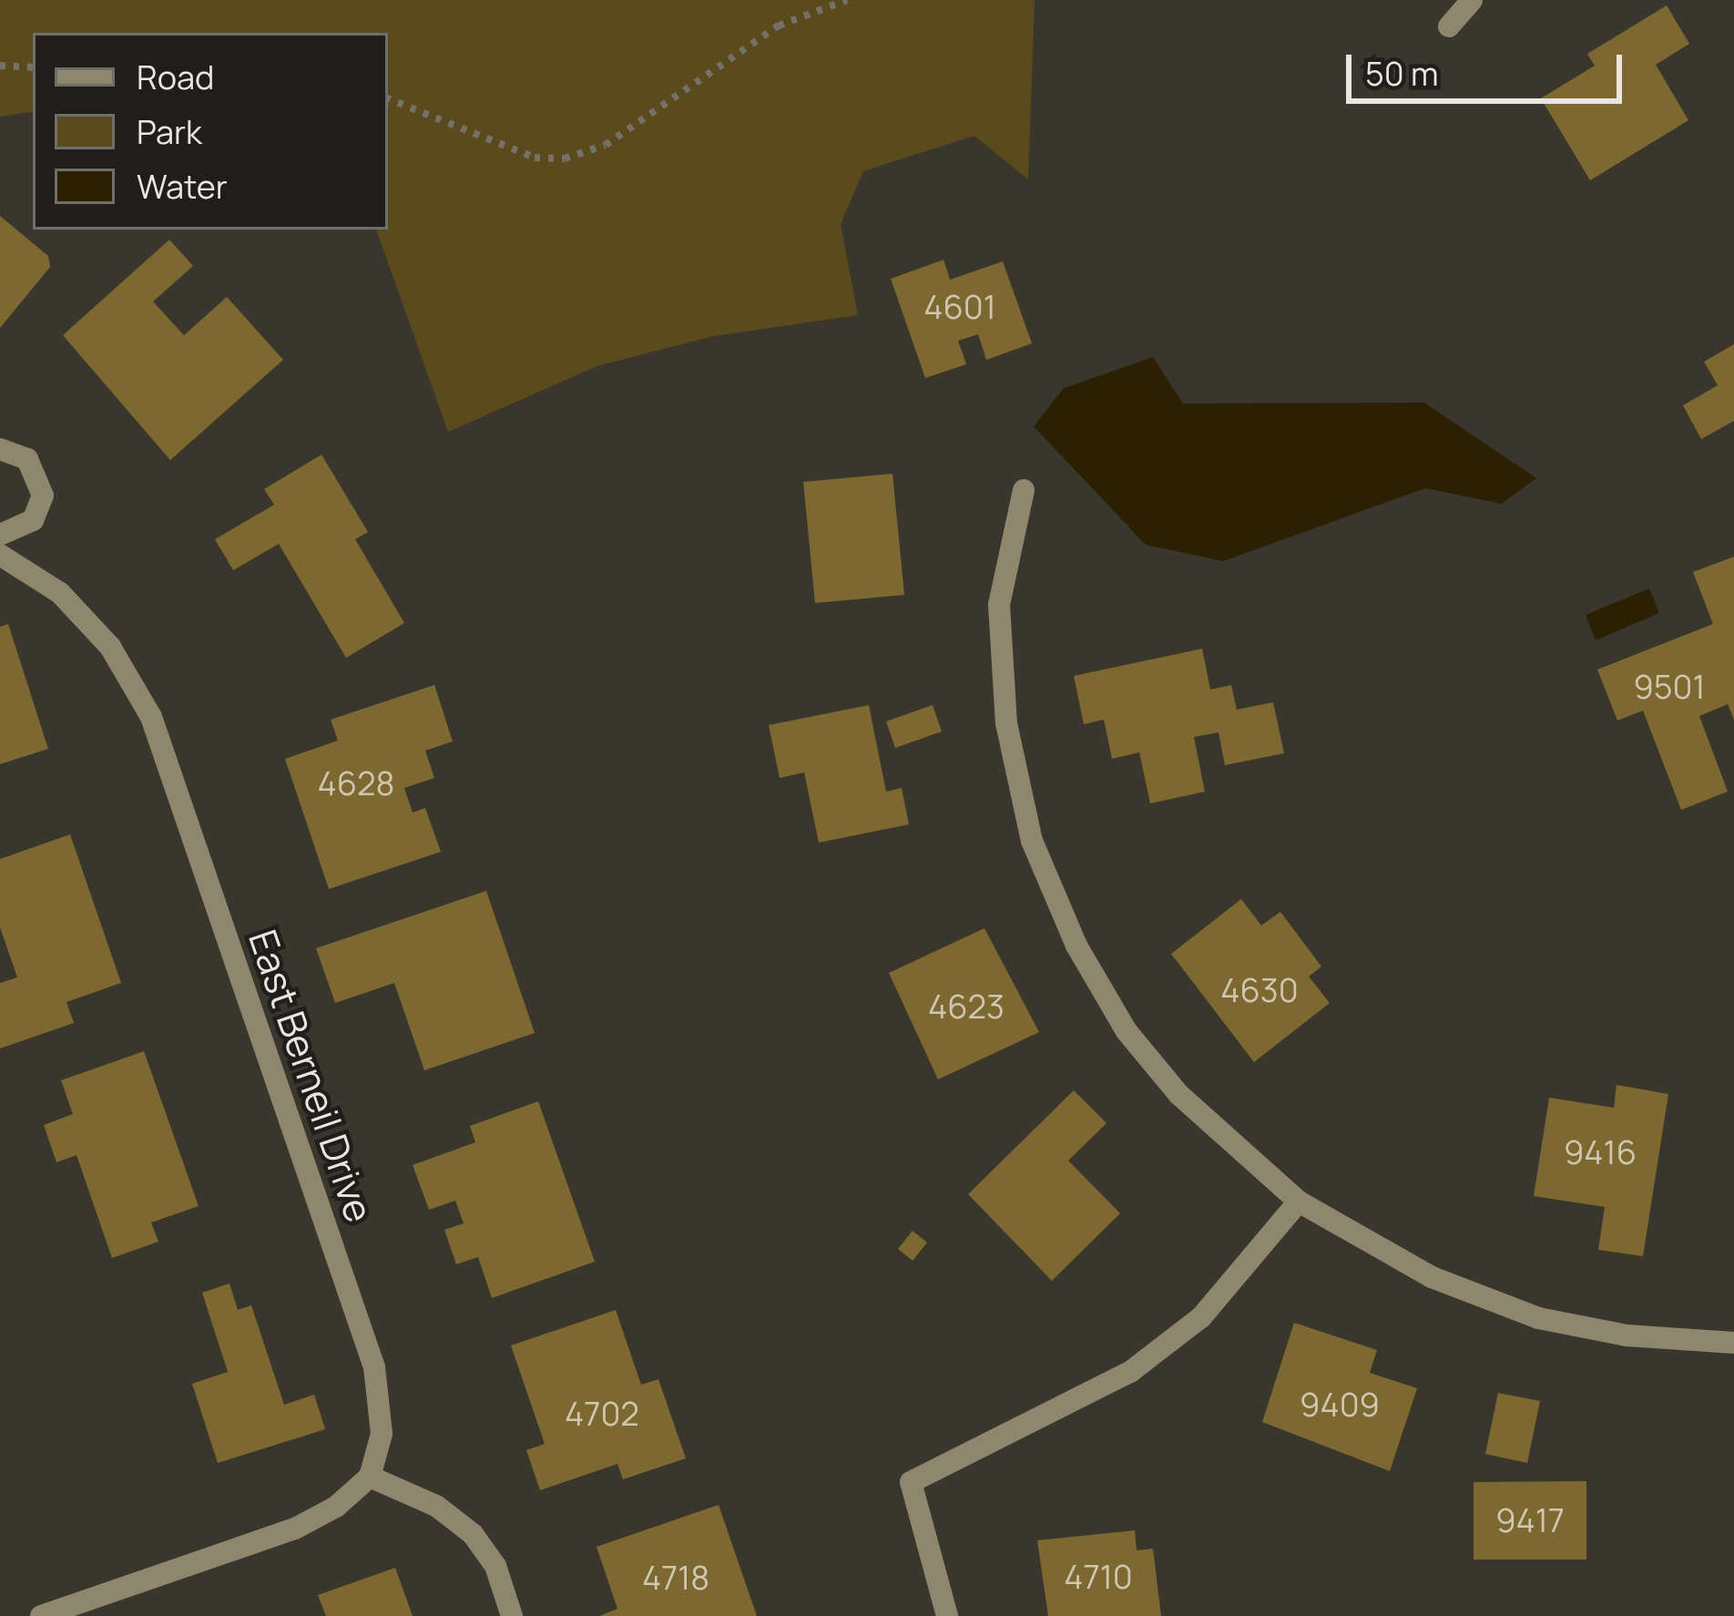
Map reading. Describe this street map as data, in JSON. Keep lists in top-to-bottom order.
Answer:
{
  "streets": {
    "street": ["East Berneil Drive"]
  },
  "house_numbers": [
    "4601",
    "9501",
    "4628",
    "4630",
    "4623",
    "9416",
    "9409",
    "4702",
    "9417",
    "4710",
    "4718"
  ],
  "legend": ["Road", "Park", "Water"],
  "scale_bar": "50 m"
}
